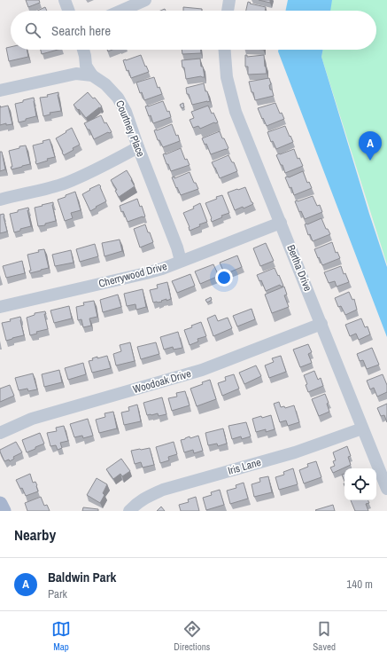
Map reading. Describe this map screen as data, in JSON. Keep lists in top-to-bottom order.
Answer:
{
  "streets": {
    "street": [
      "Courtney Place",
      "Bertha Drive",
      "Cherrywood Drive",
      "Woodoak Drive",
      "Iris Lane"
    ]
  },
  "crossings": [
    ["Courtney Place", "Cherrywood Drive"],
    ["Bertha Drive", "Cherrywood Drive"],
    ["Bertha Drive", "Woodoak Drive"],
    ["Bertha Drive", "Iris Lane"]
  ],
  "page": {
    "search": "Search here",
    "pins": "A",
    "heading": "Nearby",
    "list": [
      {
        "mark": "A",
        "name": "Baldwin Park",
        "note": "Park",
        "value": "140 m"
      }
    ],
    "nav": ["Map", "Directions", "Saved"]
  }
}
